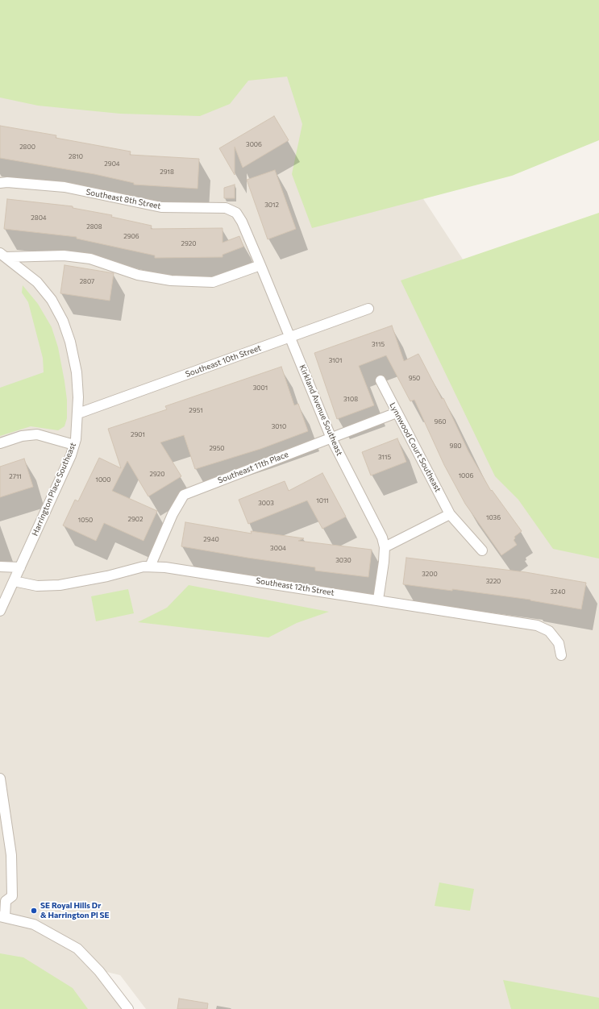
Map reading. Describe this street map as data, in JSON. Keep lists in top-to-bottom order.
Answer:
{
  "streets": {
    "street": [
      "Southeast 8th Street",
      "Southeast 10th Street",
      "Kirkland Avenue Southeast",
      "Lynnwood Court Southeast",
      "Southeast 11th Place",
      "Harrington Place Southeast",
      "Southeast 12th Street"
    ]
  },
  "crossings": [
    ["Southeast 8th Street", "Kirkland Avenue Southeast"],
    ["Southeast 10th Street", "Kirkland Avenue Southeast"],
    ["Southeast 10th Street", "Harrington Place Southeast"],
    ["Kirkland Avenue Southeast", "Southeast 11th Place"],
    ["Kirkland Avenue Southeast", "Southeast 12th Street"],
    ["Lynnwood Court Southeast", "Southeast 11th Place"],
    ["Southeast 11th Place", "Southeast 12th Street"],
    ["Harrington Place Southeast", "Southeast 12th Street"]
  ],
  "places": ["SE Royal Hills Dr & Harrington Pl SE"],
  "house_numbers": [
    "3006",
    "2800",
    "2810",
    "2904",
    "2918",
    "3012",
    "2804",
    "2808",
    "2906",
    "2920",
    "2807",
    "3115",
    "3101",
    "950",
    "3001",
    "3108",
    "2951",
    "960",
    "3010",
    "2901",
    "980",
    "2950",
    "3115",
    "2920",
    "1006",
    "2711",
    "1000",
    "1011",
    "3003",
    "1036",
    "2902",
    "1050",
    "2940",
    "3004",
    "3030",
    "3200",
    "3220",
    "3240"
  ]
}
